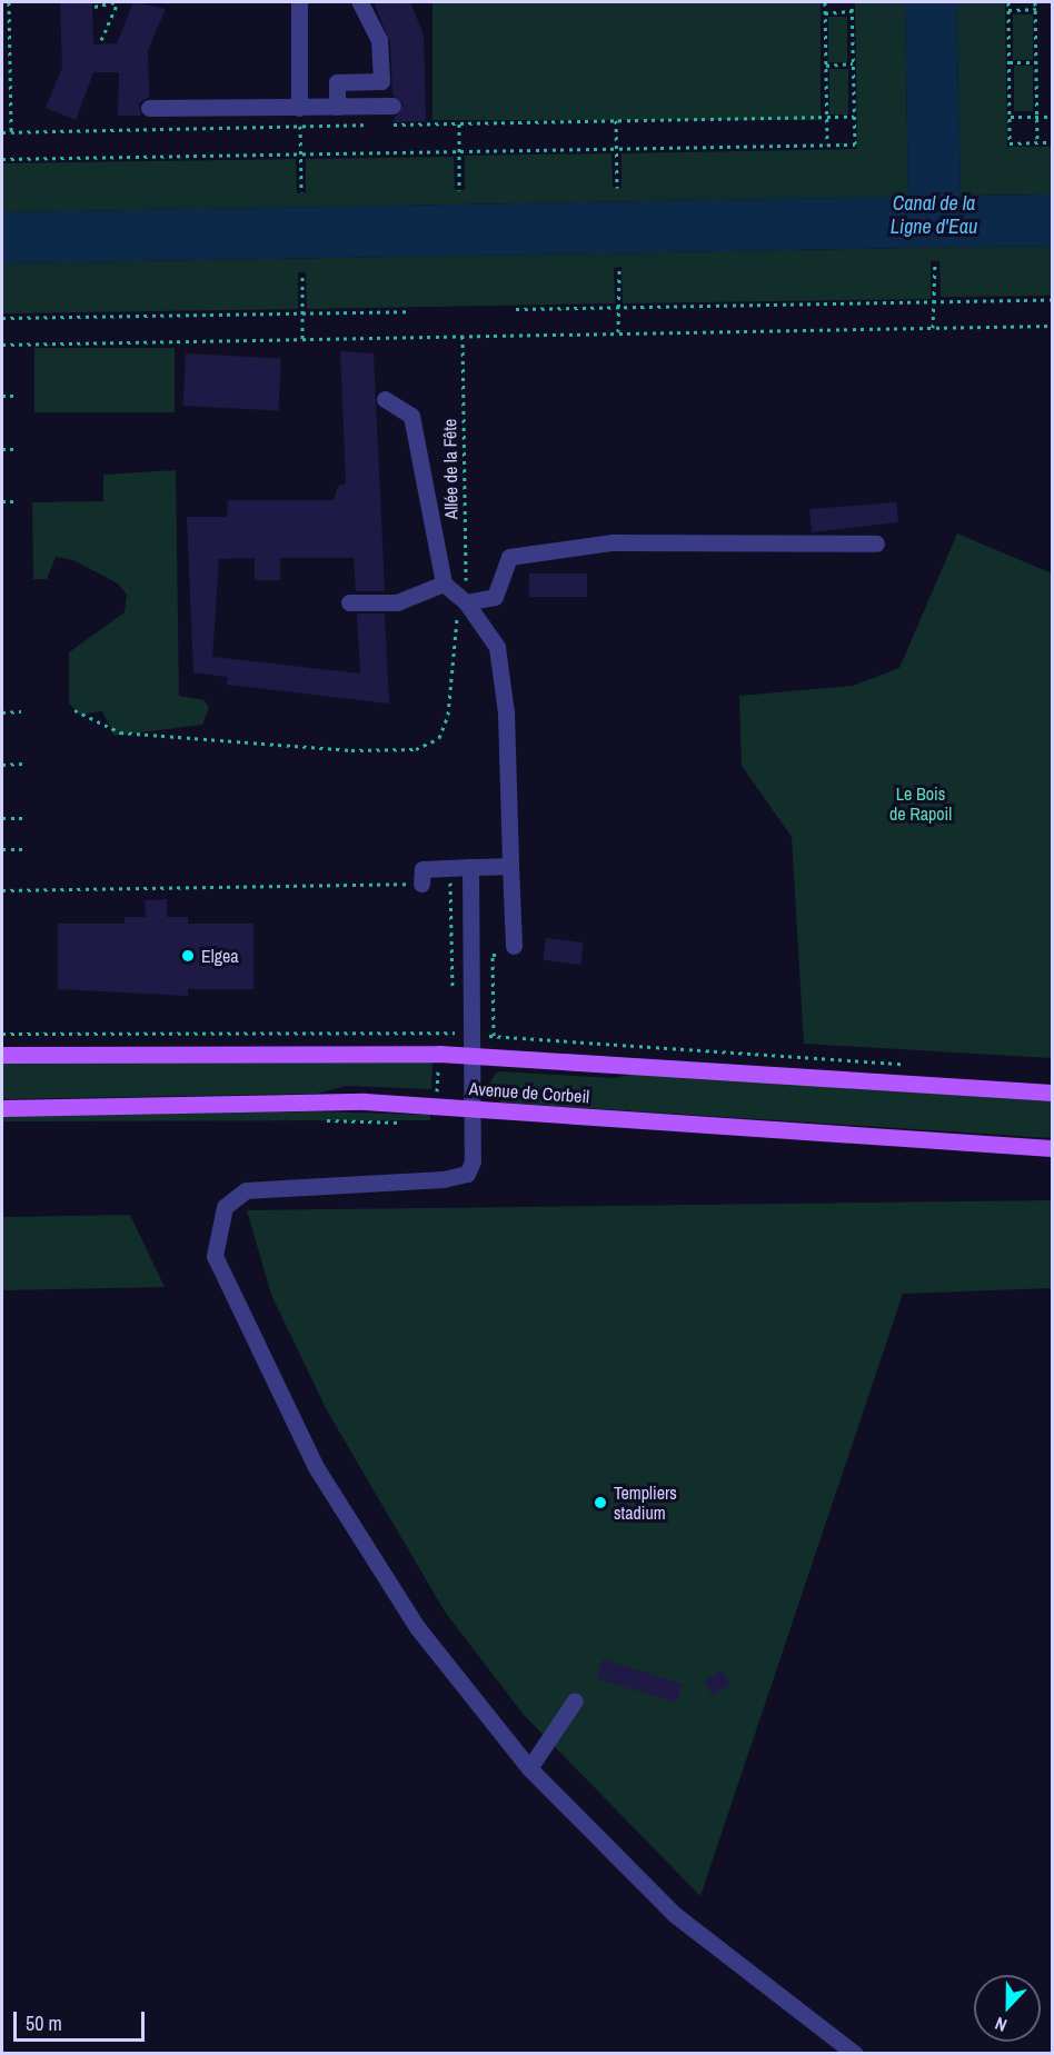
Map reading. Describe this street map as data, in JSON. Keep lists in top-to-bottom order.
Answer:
{
  "streets": {
    "main road": ["Avenue de Corbeil"],
    "path": ["Allée de la Fête"]
  },
  "water": ["Canal de la Ligne d'Eau"],
  "parks": ["Le Bois de Rapoil"],
  "places": ["Elgea", "Templiers stadium"],
  "scale_bar": "50 m",
  "north": "bottom"
}
